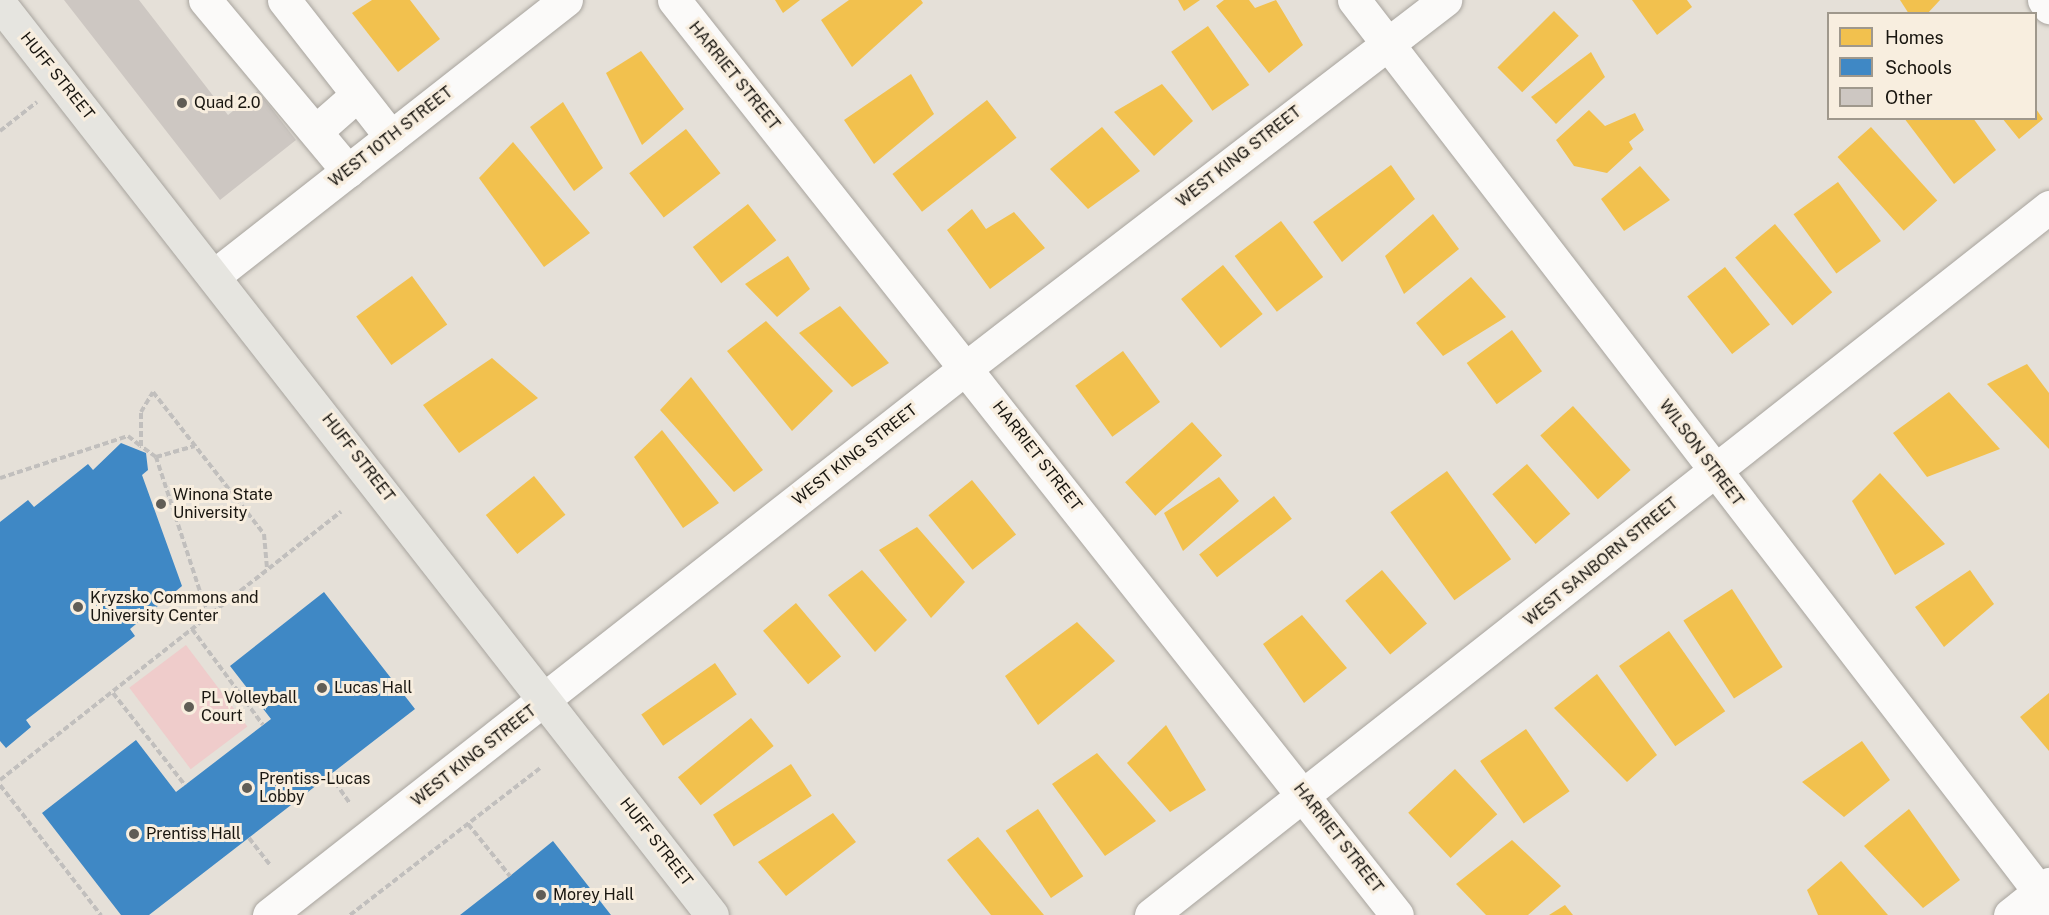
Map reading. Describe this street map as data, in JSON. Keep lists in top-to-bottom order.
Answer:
{
  "streets": {
    "main road": ["HUFF STREET"],
    "street": [
      "HARRIET STREET",
      "WEST 10TH STREET",
      "WEST KING STREET",
      "WILSON STREET",
      "WEST SANBORN STREET"
    ]
  },
  "crossings": [
    ["HUFF STREET", "WEST 10TH STREET"],
    ["HUFF STREET", "WEST KING STREET"],
    ["HARRIET STREET", "WEST KING STREET"],
    ["HARRIET STREET", "WEST SANBORN STREET"],
    ["WEST KING STREET", "WILSON STREET"],
    ["WILSON STREET", "WEST SANBORN STREET"]
  ],
  "places": [
    "Quad 2.0",
    "Winona State University",
    "Kryzsko Commons and University Center",
    "Lucas Hall",
    "PL Volleyball Court",
    "Prentiss-Lucas Lobby",
    "Prentiss Hall",
    "Morey Hall"
  ],
  "legend": ["Homes", "Schools", "Other"]
}
